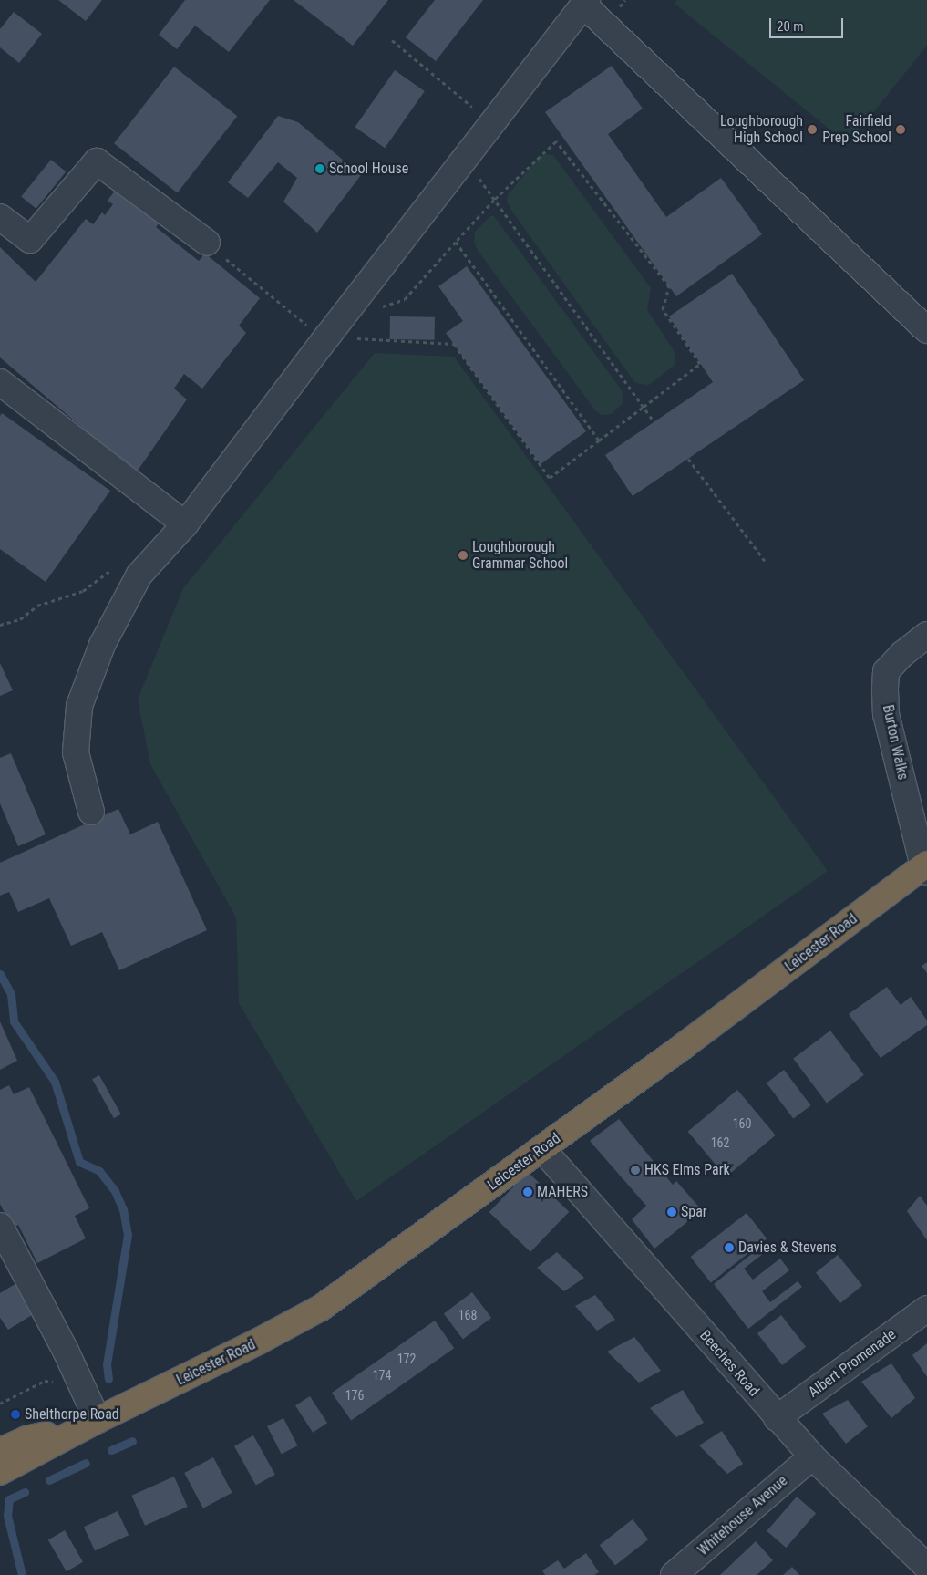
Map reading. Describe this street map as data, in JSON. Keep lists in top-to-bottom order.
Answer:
{
  "streets": {
    "highway": ["Leicester Road"],
    "street": [
      "Burton Walks",
      "Beeches Road",
      "Albert Promenade",
      "Whitehouse Avenue"
    ]
  },
  "crossings": [
    ["Burton Walks", "Leicester Road"],
    ["Leicester Road", "Beeches Road"],
    ["Beeches Road", "Albert Promenade"],
    ["Beeches Road", "Whitehouse Avenue"]
  ],
  "places": [
    "Loughborough High School",
    "Fairfield Prep School",
    "School House",
    "Loughborough Grammar School",
    "HKS Elms Park",
    "MAHERS",
    "Spar",
    "Davies & Stevens",
    "Shelthorpe Road"
  ],
  "house_numbers": [
    "160",
    "162",
    "168",
    "172",
    "174",
    "176"
  ],
  "scale_bar": "20 m"
}
